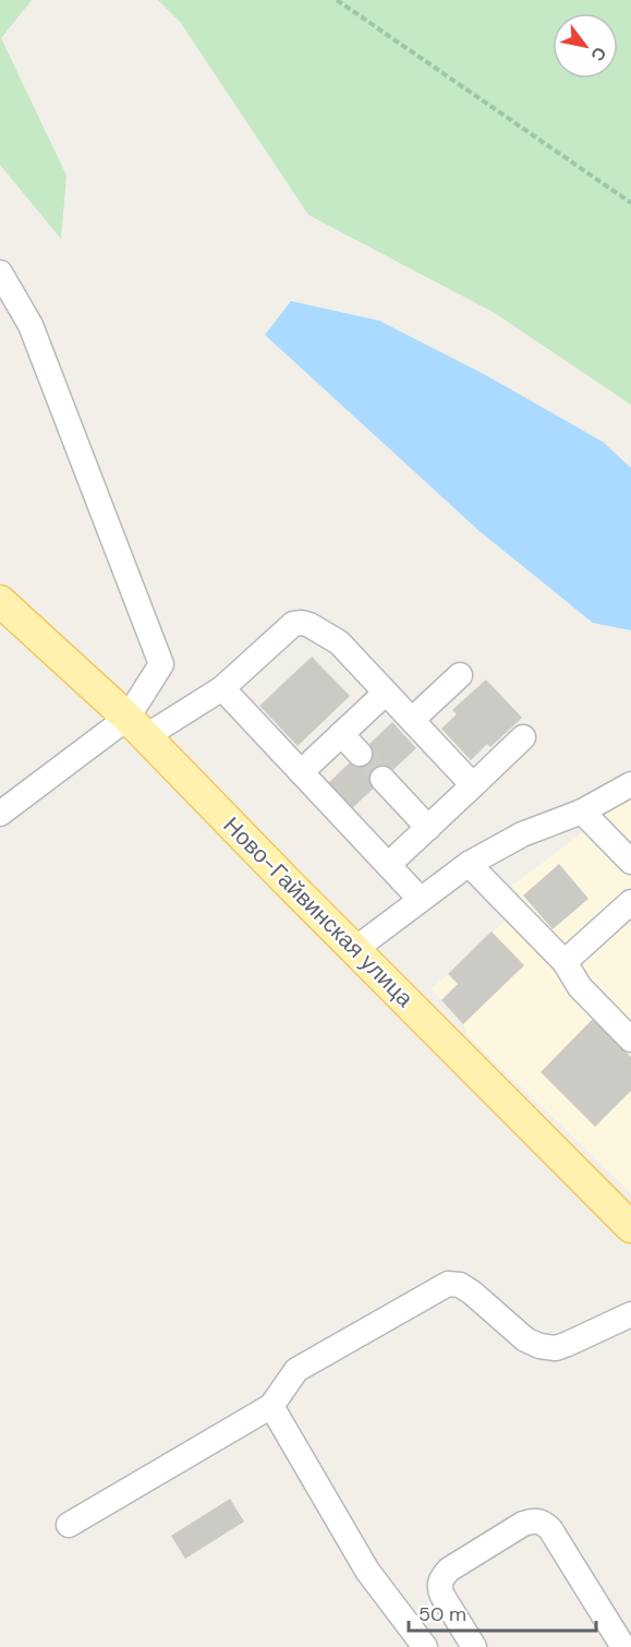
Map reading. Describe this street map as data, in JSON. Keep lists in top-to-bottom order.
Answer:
{
  "streets": {
    "main road": ["Ново-Гайвинская улица"]
  },
  "scale_bar": "50 m",
  "north": "bottom right"
}
